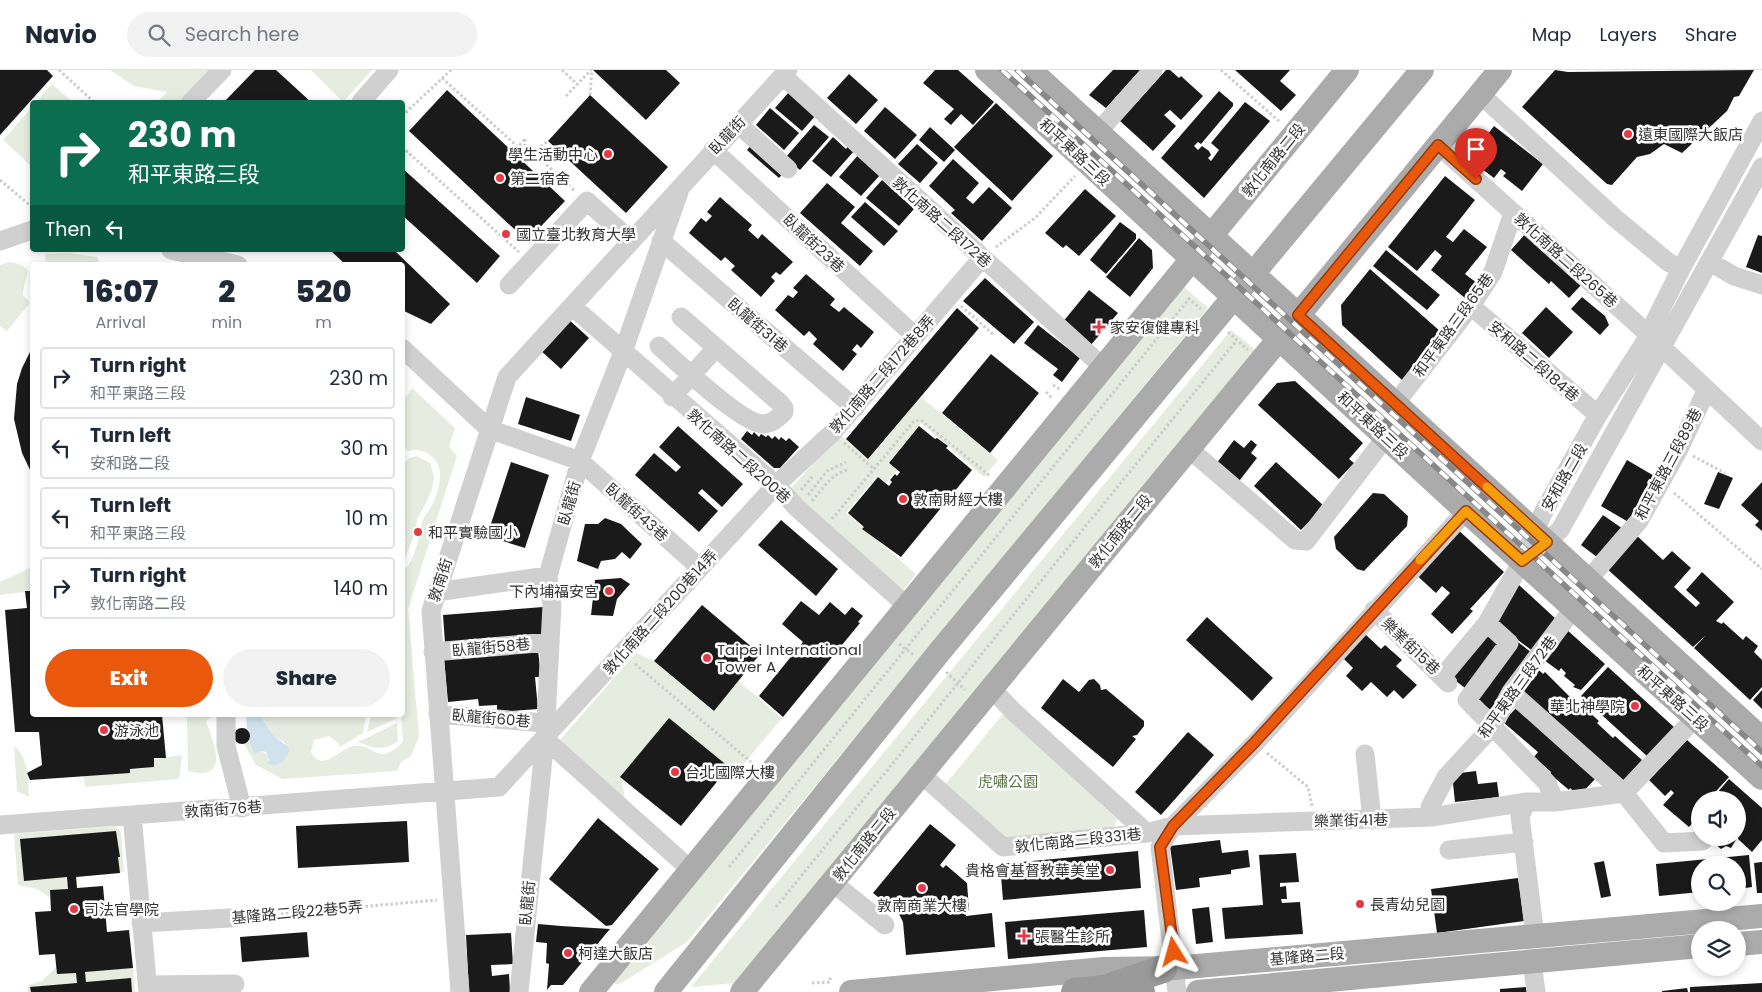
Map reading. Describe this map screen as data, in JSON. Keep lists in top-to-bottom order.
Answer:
{
  "streets": {
    "main road": ["和平東路三段", "敦化南路二段", "基隆路二段"],
    "street": [
      "臥龍街",
      "敦化南路二段172巷",
      "臥龍街23巷",
      "敦化南路二段265巷",
      "臥龍街31巷",
      "和平東路三段65巷",
      "安和路二段184巷",
      "敦化南路二段172巷8弄",
      "敦化南路二段200巷",
      "和平東路三段89巷",
      "安和路二段",
      "臥龍街43巷",
      "敦南街",
      "敦化南路二段200巷14弄",
      "樂業街15巷",
      "臥龍街58巷",
      "和平東路三段72巷",
      "臥龍街60巷",
      "敦南街76巷",
      "樂業街41巷",
      "敦化南路二段331巷",
      "基隆路二段22巷5弄"
    ]
  },
  "crossings": [
    ["臥龍街", "敦化南路二段172巷"],
    ["臥龍街", "臥龍街23巷"],
    ["臥龍街", "臥龍街31巷"],
    ["臥龍街", "敦化南路二段200巷"],
    ["臥龍街", "臥龍街43巷"],
    ["臥龍街", "敦南街"],
    ["臥龍街", "敦化南路二段200巷14弄"],
    ["臥龍街", "臥龍街58巷"],
    ["臥龍街", "臥龍街60巷"],
    ["和平東路三段", "敦化南路二段"],
    ["和平東路三段", "和平東路三段65巷"],
    ["和平東路三段", "和平東路三段89巷"],
    ["和平東路三段", "安和路二段"],
    ["和平東路三段", "和平東路三段72巷"],
    ["敦化南路二段", "敦化南路二段172巷"],
    ["敦化南路二段", "敦化南路二段265巷"],
    ["敦化南路二段", "敦化南路二段200巷"],
    ["敦化南路二段", "敦化南路二段331巷"],
    ["敦化南路二段172巷", "敦化南路二段172巷8弄"],
    ["臥龍街23巷", "敦化南路二段172巷8弄"],
    ["敦化南路二段265巷", "和平東路三段65巷"],
    ["敦化南路二段265巷", "和平東路三段89巷"],
    ["敦化南路二段265巷", "安和路二段"],
    ["臥龍街31巷", "敦化南路二段172巷8弄"],
    ["和平東路三段65巷", "安和路二段184巷"],
    ["安和路二段184巷", "安和路二段"],
    ["敦化南路二段172巷8弄", "敦化南路二段200巷"],
    ["敦化南路二段172巷8弄", "敦化南路二段200巷14弄"],
    ["敦化南路二段200巷", "敦南街"],
    ["敦化南路二段200巷", "敦化南路二段200巷14弄"],
    ["臥龍街43巷", "敦南街"],
    ["臥龍街43巷", "敦化南路二段200巷14弄"],
    ["敦南街", "敦化南路二段200巷14弄"],
    ["敦南街", "臥龍街58巷"],
    ["敦南街", "臥龍街60巷"],
    ["敦南街", "敦南街76巷"],
    ["敦南街", "基隆路二段22巷5弄"],
    ["敦化南路二段200巷14弄", "臥龍街60巷"],
    ["敦化南路二段200巷14弄", "敦南街76巷"],
    ["和平東路三段72巷", "樂業街41巷"],
    ["樂業街41巷", "敦化南路二段331巷"]
  ],
  "parks": ["虎嘯公園"],
  "places": {
    "other": [
      "遠東國際大飯店",
      "學生活動中心",
      "第二宿舍",
      "國立臺北教育大學",
      "敦南財經大樓",
      "和平實驗國小",
      "下內埔福安宮",
      "Taipei International Tower A",
      "華北神學院",
      "游泳池",
      "台北國際大樓",
      "貴格會基督教華美堂",
      "敦南商業大樓",
      "長青幼兒園",
      "司法官學院",
      "柯達大飯店"
    ],
    "health": ["家安復健專科", "張醫生診所"]
  },
  "page": {
    "header": "Navio",
    "search": "Search here",
    "nav": ["Map", "Layers", "Share"],
    "turn": ["230 m", "和平東路三段"],
    "then": "Then",
    "eta": [
      "16:07",
      "Arrival",
      "2",
      "min",
      "520",
      "m"
    ],
    "list": [
      {
        "name": "Turn right",
        "note": "和平東路三段",
        "value": "230 m"
      },
      {
        "name": "Turn left",
        "note": "安和路二段",
        "value": "30 m"
      },
      {
        "name": "Turn left",
        "note": "和平東路三段",
        "value": "10 m"
      },
      {
        "name": "Turn right",
        "note": "敦化南路二段",
        "value": "140 m"
      }
    ],
    "buttons": ["Exit", "Share"]
  }
}
